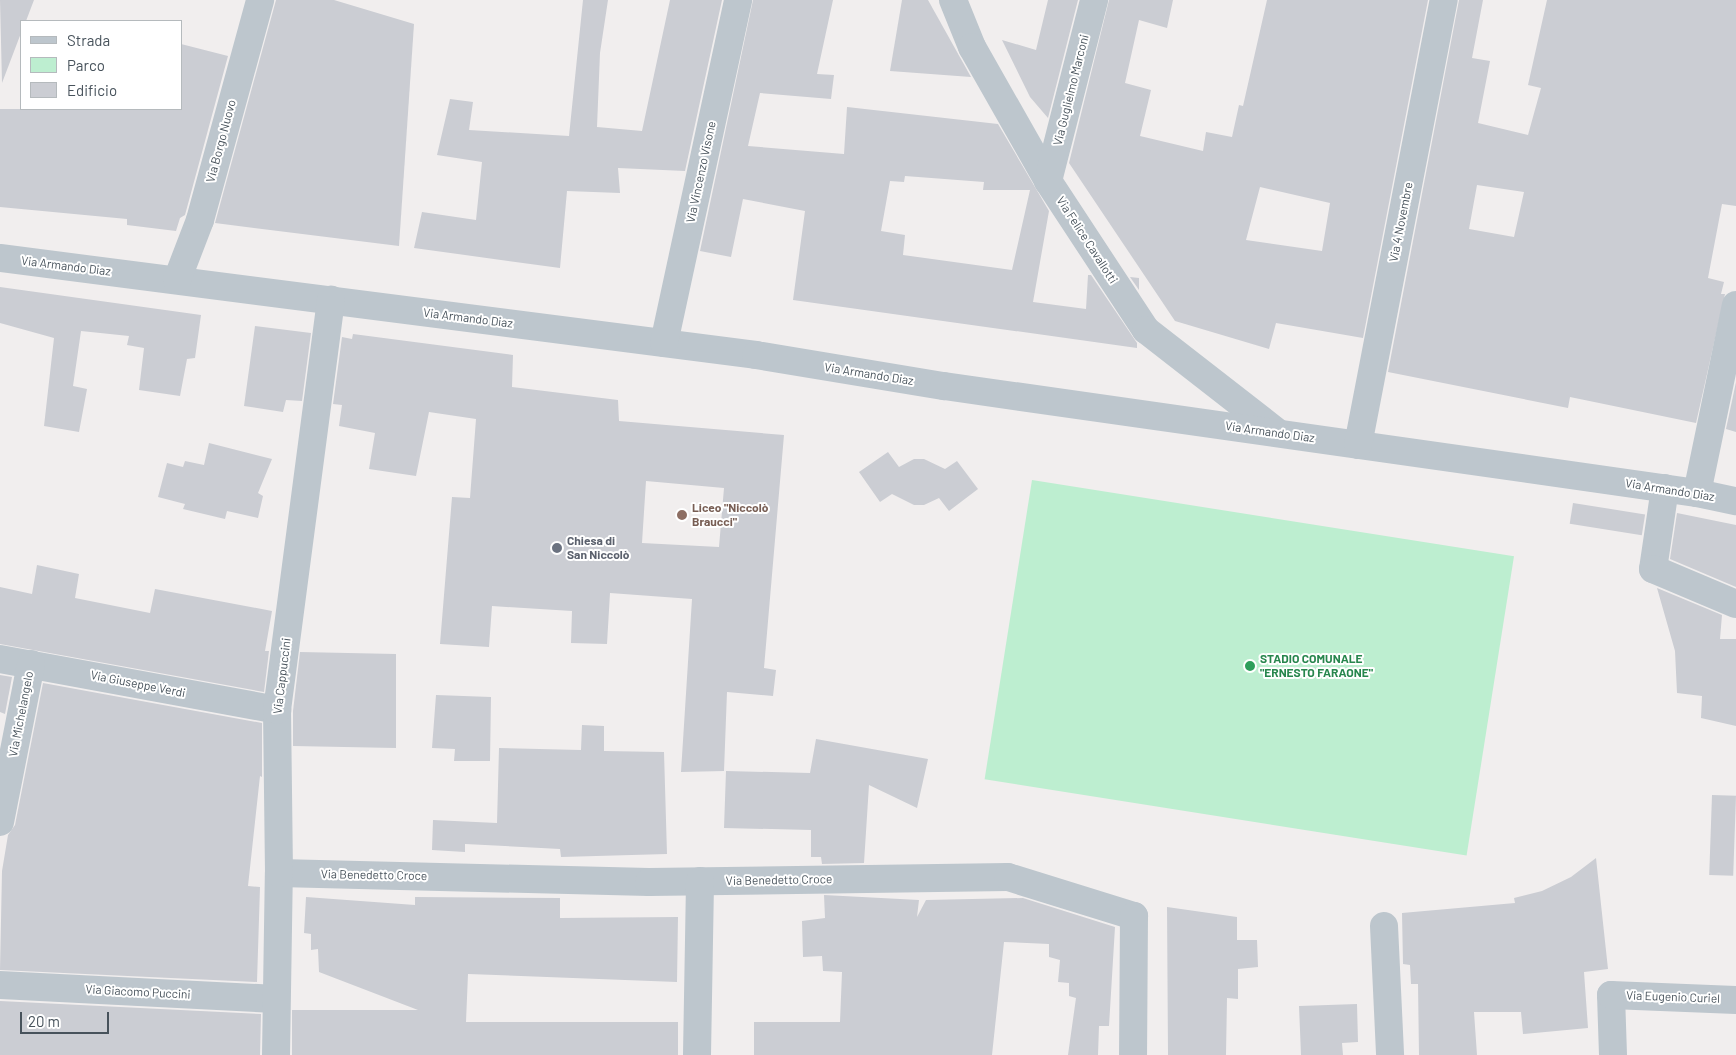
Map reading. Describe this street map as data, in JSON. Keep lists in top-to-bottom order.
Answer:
{
  "streets": {
    "street": [
      "Via Guglielmo Marconi",
      "Via Borgo Nuovo",
      "Via Vincenzo Visone",
      "Via 4 Novembre",
      "Via Felice Cavallotti",
      "Via Armando Diaz",
      "Via Cappuccini",
      "Via Giuseppe Verdi",
      "Via Michelangelo",
      "Via Benedetto Croce",
      "Via Giacomo Puccini",
      "Via Eugenio Curiel"
    ]
  },
  "crossings": [
    ["Via Guglielmo Marconi", "Via Felice Cavallotti"],
    ["Via Borgo Nuovo", "Via Armando Diaz"],
    ["Via Vincenzo Visone", "Via Armando Diaz"],
    ["Via 4 Novembre", "Via Armando Diaz"],
    ["Via Felice Cavallotti", "Via Armando Diaz"],
    ["Via Armando Diaz", "Via Cappuccini"],
    ["Via Cappuccini", "Via Giuseppe Verdi"],
    ["Via Cappuccini", "Via Benedetto Croce"],
    ["Via Cappuccini", "Via Giacomo Puccini"],
    ["Via Giuseppe Verdi", "Via Michelangelo"]
  ],
  "places": ["Liceo \"Niccolò Braucci\"", "Chiesa di San Niccolò", "STADIO COMUNALE \"ERNESTO FARAONE\""],
  "legend": ["Strada", "Parco", "Edificio"],
  "scale_bar": "20 m"
}
